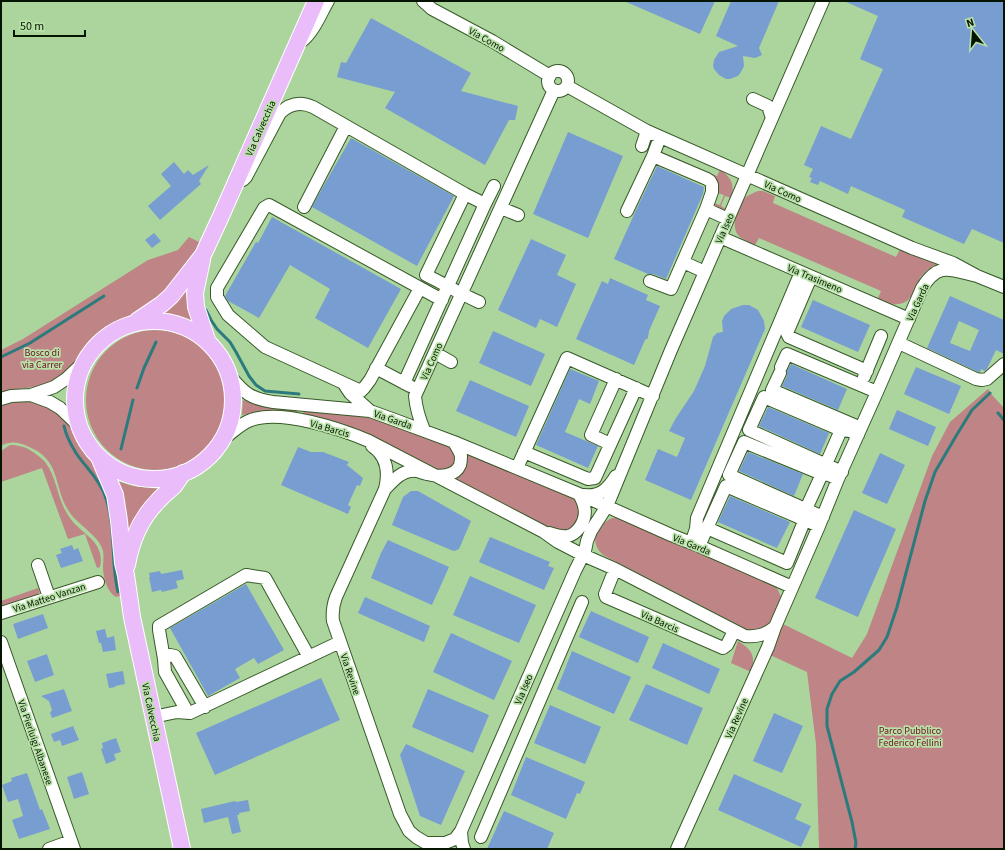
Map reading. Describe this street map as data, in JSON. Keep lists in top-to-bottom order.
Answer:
{
  "streets": {
    "main road": ["Via Calvecchia"],
    "street": [
      "Via Como",
      "Via Iseo",
      "Via Trasimeno",
      "Via Garda",
      "Via Barcis",
      "Via Matteo Vanzan",
      "Via Revine",
      "Via Pierluigi Albanese"
    ]
  },
  "crossings": [
    ["Via Como", "Via Iseo"],
    ["Via Como", "Via Garda"],
    ["Via Iseo", "Via Trasimeno"],
    ["Via Iseo", "Via Garda"],
    ["Via Iseo", "Via Barcis"],
    ["Via Trasimeno", "Via Garda"],
    ["Via Garda", "Via Barcis"],
    ["Via Garda", "Via Revine"],
    ["Via Barcis", "Via Revine"]
  ],
  "parks": ["Bosco di via Carrer", "Parco Pubblico Federico Fellini"],
  "scale_bar": "50 m",
  "north": "top"
}
